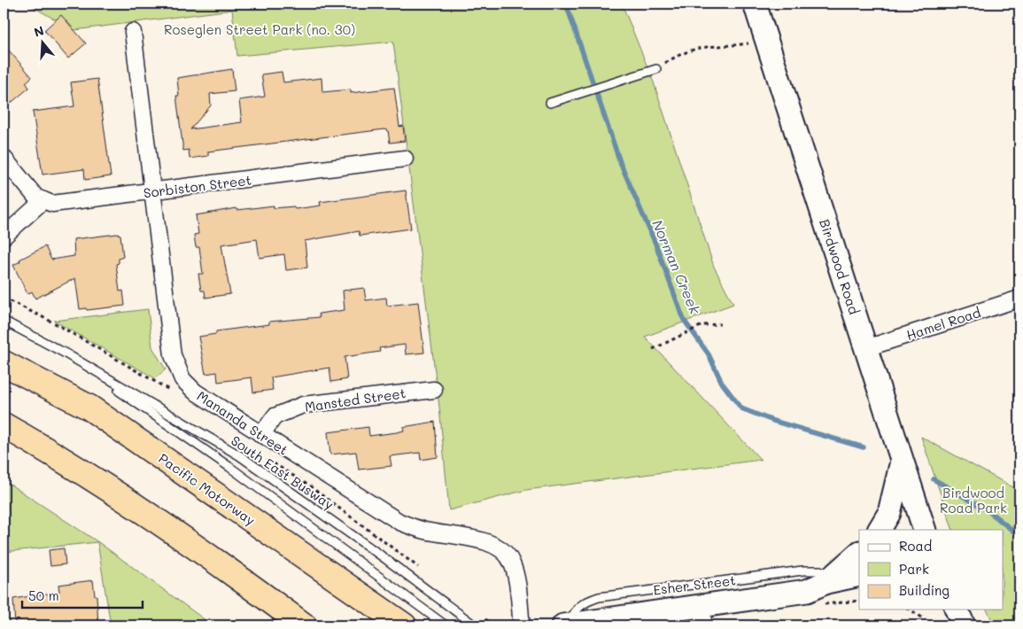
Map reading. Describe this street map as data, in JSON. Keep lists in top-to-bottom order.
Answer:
{
  "streets": {
    "highway": ["Pacific Motorway"],
    "street": [
      "Sorbiston Street",
      "Birdwood Road",
      "Hamel Road",
      "Mansted Street",
      "Mananda Street",
      "Esher Street"
    ],
    "lane": ["South East Busway"]
  },
  "crossings": [
    ["Sorbiston Street", "Mananda Street"],
    ["Birdwood Road", "Hamel Road"],
    ["Mansted Street", "Mananda Street"]
  ],
  "water": ["Norman Creek"],
  "parks": ["Roseglen Street Park (no. 30)", "Birdwood Road Park"],
  "legend": ["Road", "Park", "Building"],
  "scale_bar": "50 m",
  "north": "top"
}
